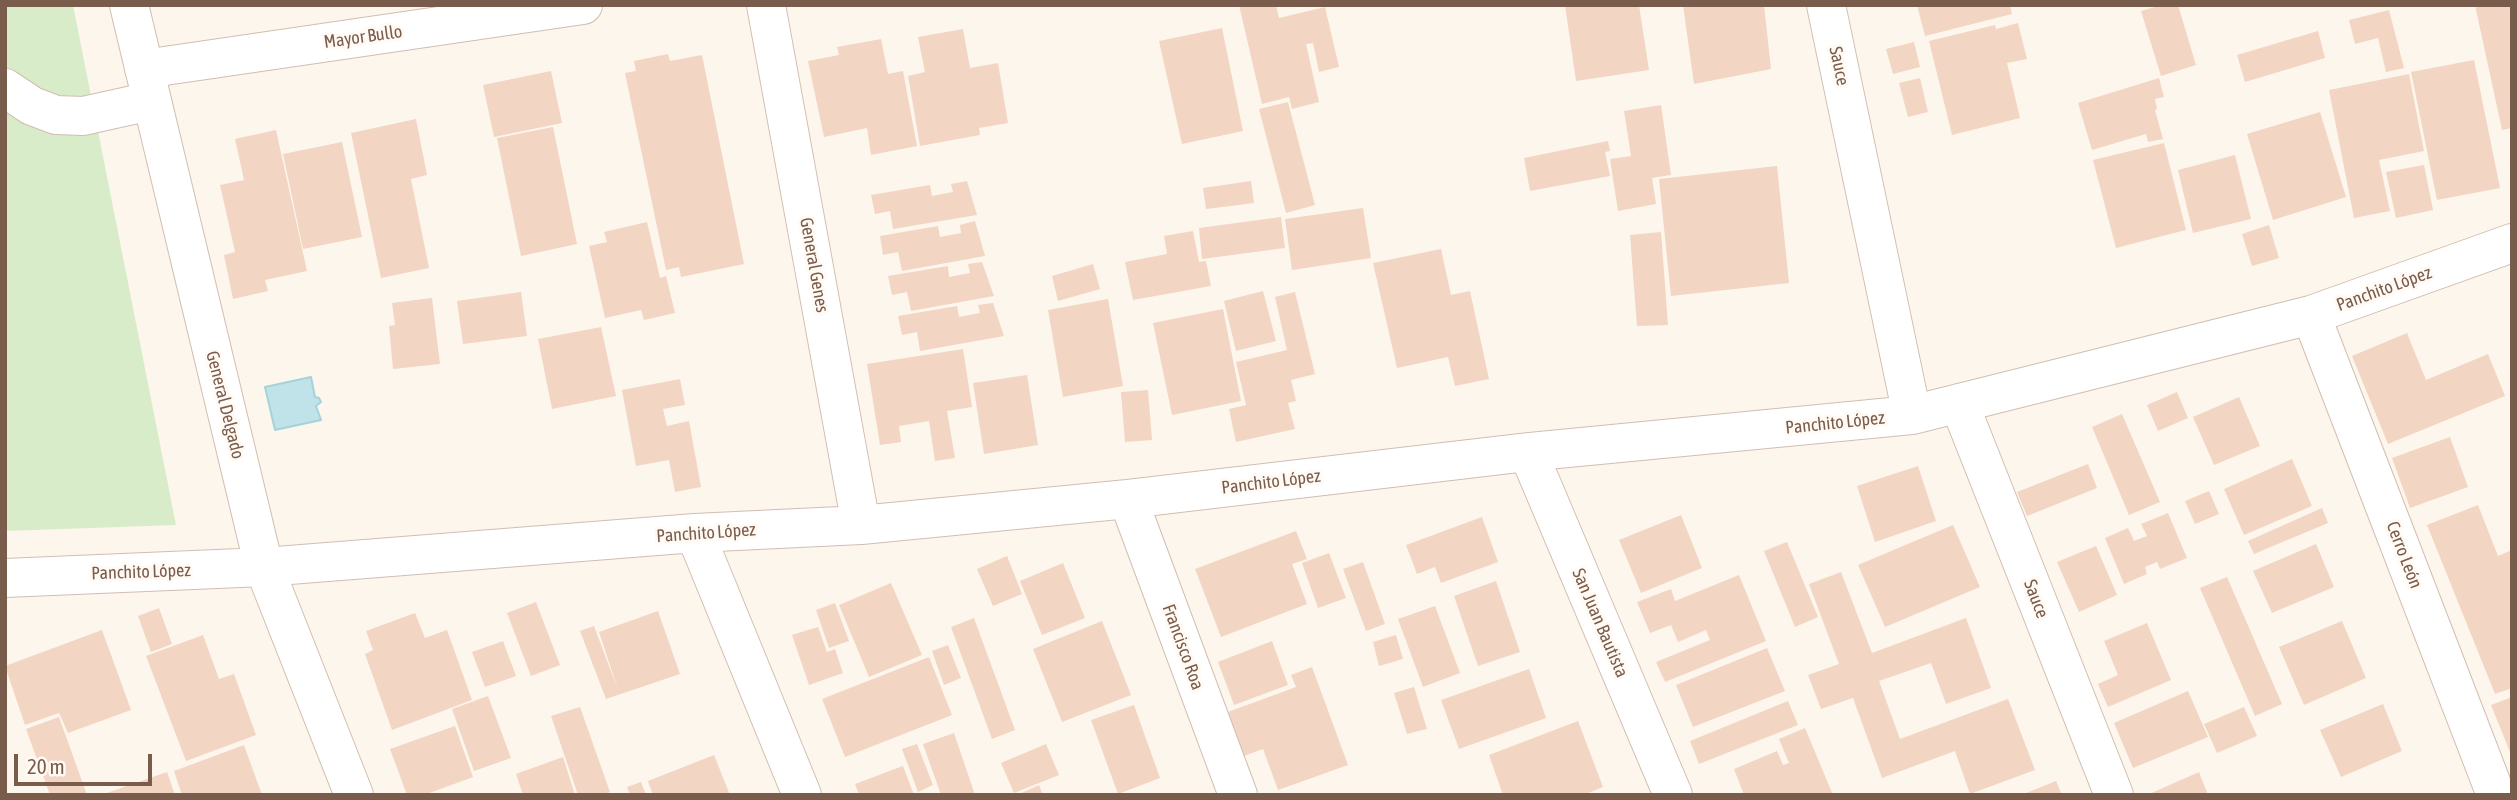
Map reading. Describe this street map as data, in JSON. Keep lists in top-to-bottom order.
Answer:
{
  "streets": {
    "street": [
      "Mayor Bullo",
      "Sauce",
      "General Genes",
      "Panchito López",
      "General Delgado",
      "Cerro León",
      "San Juan Bautista",
      "Francisco Roa"
    ]
  },
  "crossings": [
    ["Mayor Bullo", "General Delgado"],
    ["Sauce", "Panchito López"],
    ["General Genes", "Panchito López"],
    ["Panchito López", "General Delgado"],
    ["Panchito López", "Cerro León"],
    ["Panchito López", "San Juan Bautista"],
    ["Panchito López", "Francisco Roa"]
  ],
  "scale_bar": "20 m"
}
